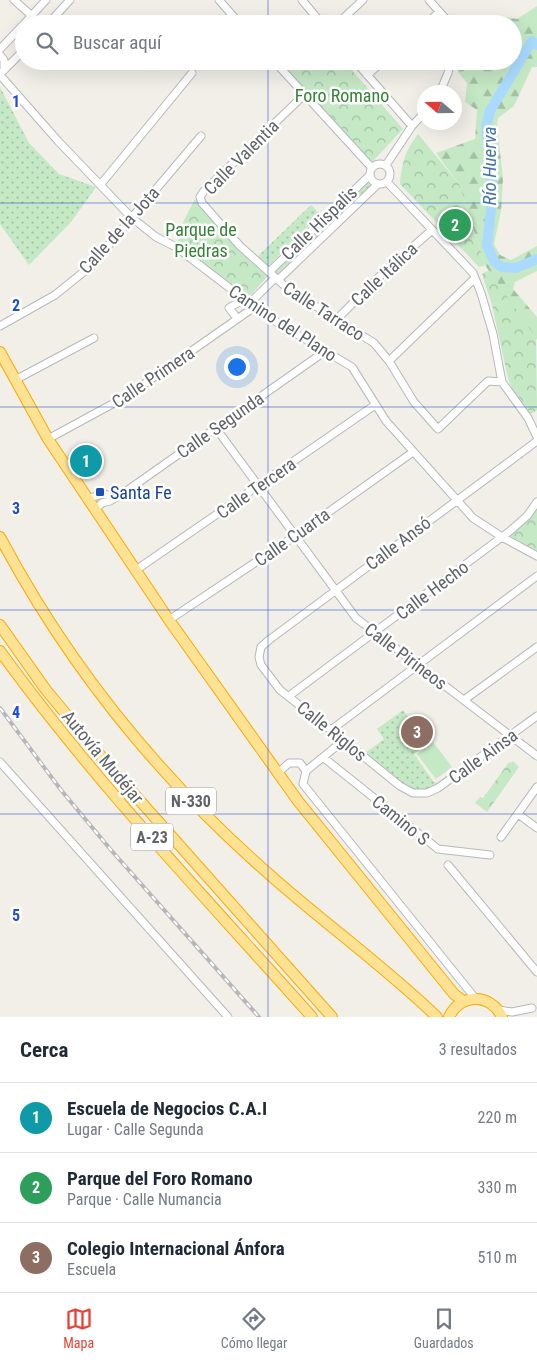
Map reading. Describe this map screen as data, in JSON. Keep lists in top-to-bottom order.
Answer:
{
  "streets": {
    "highway": ["Autovía Mudéjar", "N-330", "A-23"],
    "street": [
      "Calle Valentia",
      "Calle Hispalis",
      "Calle de la Jota",
      "Calle Itálica",
      "Calle Tarraco",
      "Camino del Plano",
      "Calle Primera",
      "Calle Segunda",
      "Calle Tercera",
      "Calle Cuarta",
      "Calle Ansó",
      "Calle Hecho",
      "Calle Pirineos",
      "Calle Riglos",
      "Calle Ainsa",
      "Camino S"
    ]
  },
  "crossings": [
    ["Calle Valentia", "Calle Tarraco"],
    ["Calle Hispalis", "Calle Tarraco"],
    ["Calle Hispalis", "Camino del Plano"],
    ["Calle Hispalis", "Calle Primera"],
    ["Calle de la Jota", "Camino del Plano"],
    ["Calle Itálica", "Calle Tarraco"],
    ["Camino del Plano", "Calle Primera"],
    ["Camino del Plano", "Calle Segunda"],
    ["Camino del Plano", "Calle Tercera"],
    ["Camino del Plano", "Calle Cuarta"],
    ["Camino del Plano", "Calle Ansó"],
    ["Camino del Plano", "Calle Hecho"],
    ["Calle Segunda", "Calle Pirineos"],
    ["Calle Tercera", "Calle Pirineos"],
    ["Calle Cuarta", "Calle Pirineos"],
    ["Calle Ansó", "Calle Pirineos"],
    ["Calle Ansó", "Calle Riglos"],
    ["Calle Hecho", "Calle Pirineos"],
    ["Calle Hecho", "Calle Riglos"],
    ["Calle Pirineos", "Calle Ainsa"],
    ["Calle Riglos", "Calle Ainsa"]
  ],
  "water": ["Río Huerva"],
  "parks": ["Foro Romano", "Parque de Piedras"],
  "places": {
    "transit": ["Santa Fe"]
  },
  "north": "left",
  "page": {
    "search": "Buscar aquí",
    "pins": ["2", "1", "3"],
    "heading": ["Cerca", "3 resultados"],
    "list": [
      {
        "mark": "1",
        "name": "Escuela de Negocios C.A.I",
        "note": "Lugar · Calle Segunda",
        "value": "220 m"
      },
      {
        "mark": "2",
        "name": "Parque del Foro Romano",
        "note": "Parque · Calle Numancia",
        "value": "330 m"
      },
      {
        "mark": "3",
        "name": "Colegio Internacional Ánfora",
        "note": "Escuela",
        "value": "510 m"
      }
    ],
    "nav": ["Mapa", "Cómo llegar", "Guardados"]
  },
  "grid": {
    "rows": [
      "1",
      "2",
      "3",
      "4",
      "5"
    ]
  }
}
